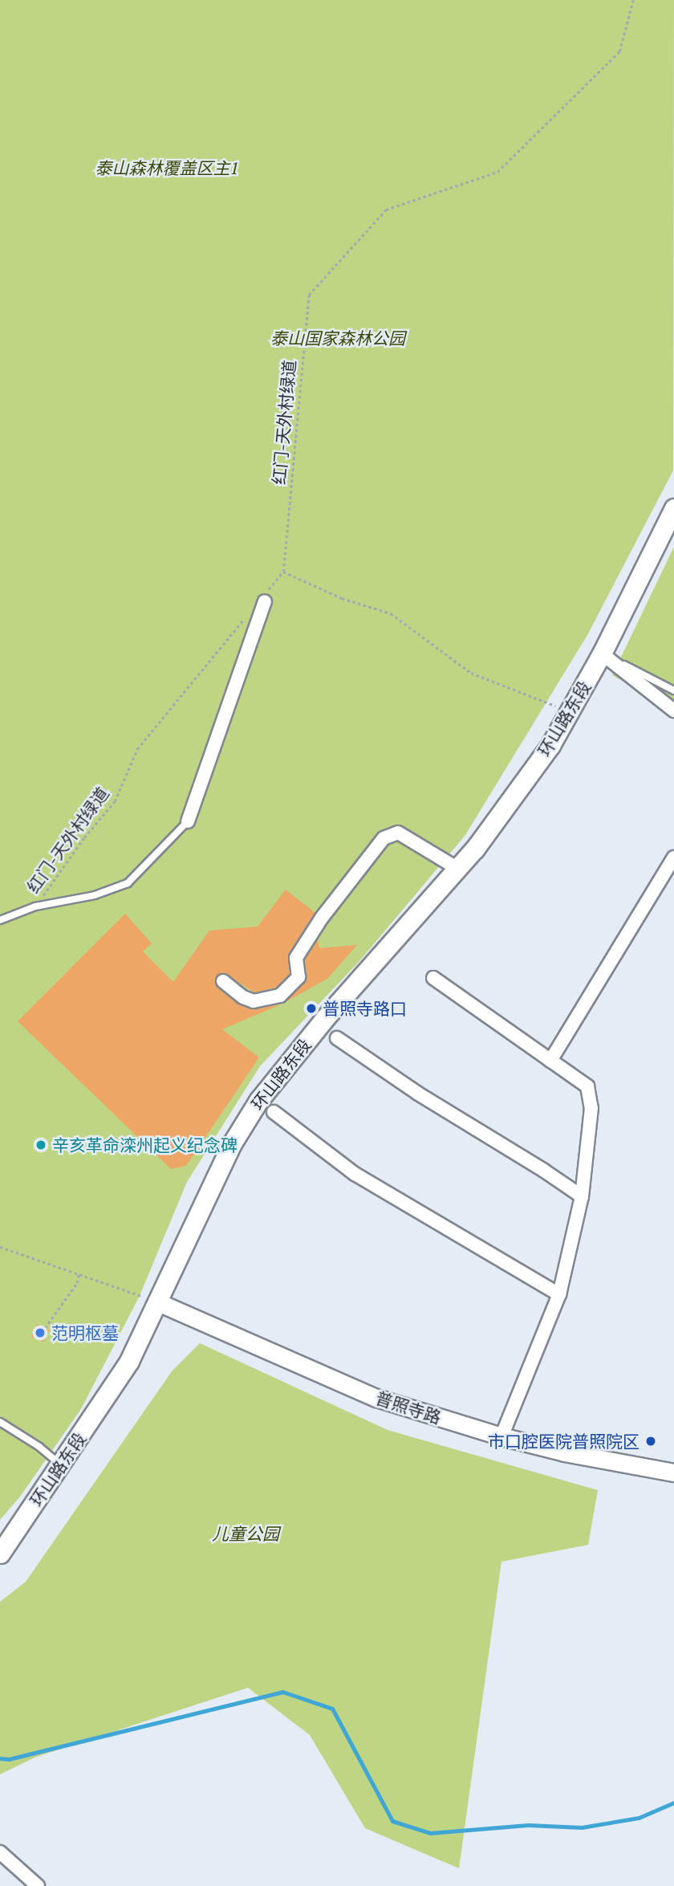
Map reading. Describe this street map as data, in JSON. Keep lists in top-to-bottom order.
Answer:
{
  "streets": {
    "main road": ["环山路东段"],
    "street": ["普照寺路"],
    "path": ["红门-天外村绿道"]
  },
  "crossings": [
    ["环山路东段", "普照寺路"]
  ],
  "parks": ["泰山森林覆盖区主1", "泰山国家森林公园", "儿童公园"],
  "places": [
    "普照寺路口",
    "辛亥革命滦州起义纪念碑",
    "范明枢墓",
    "市口腔医院普照院区"
  ]
}
